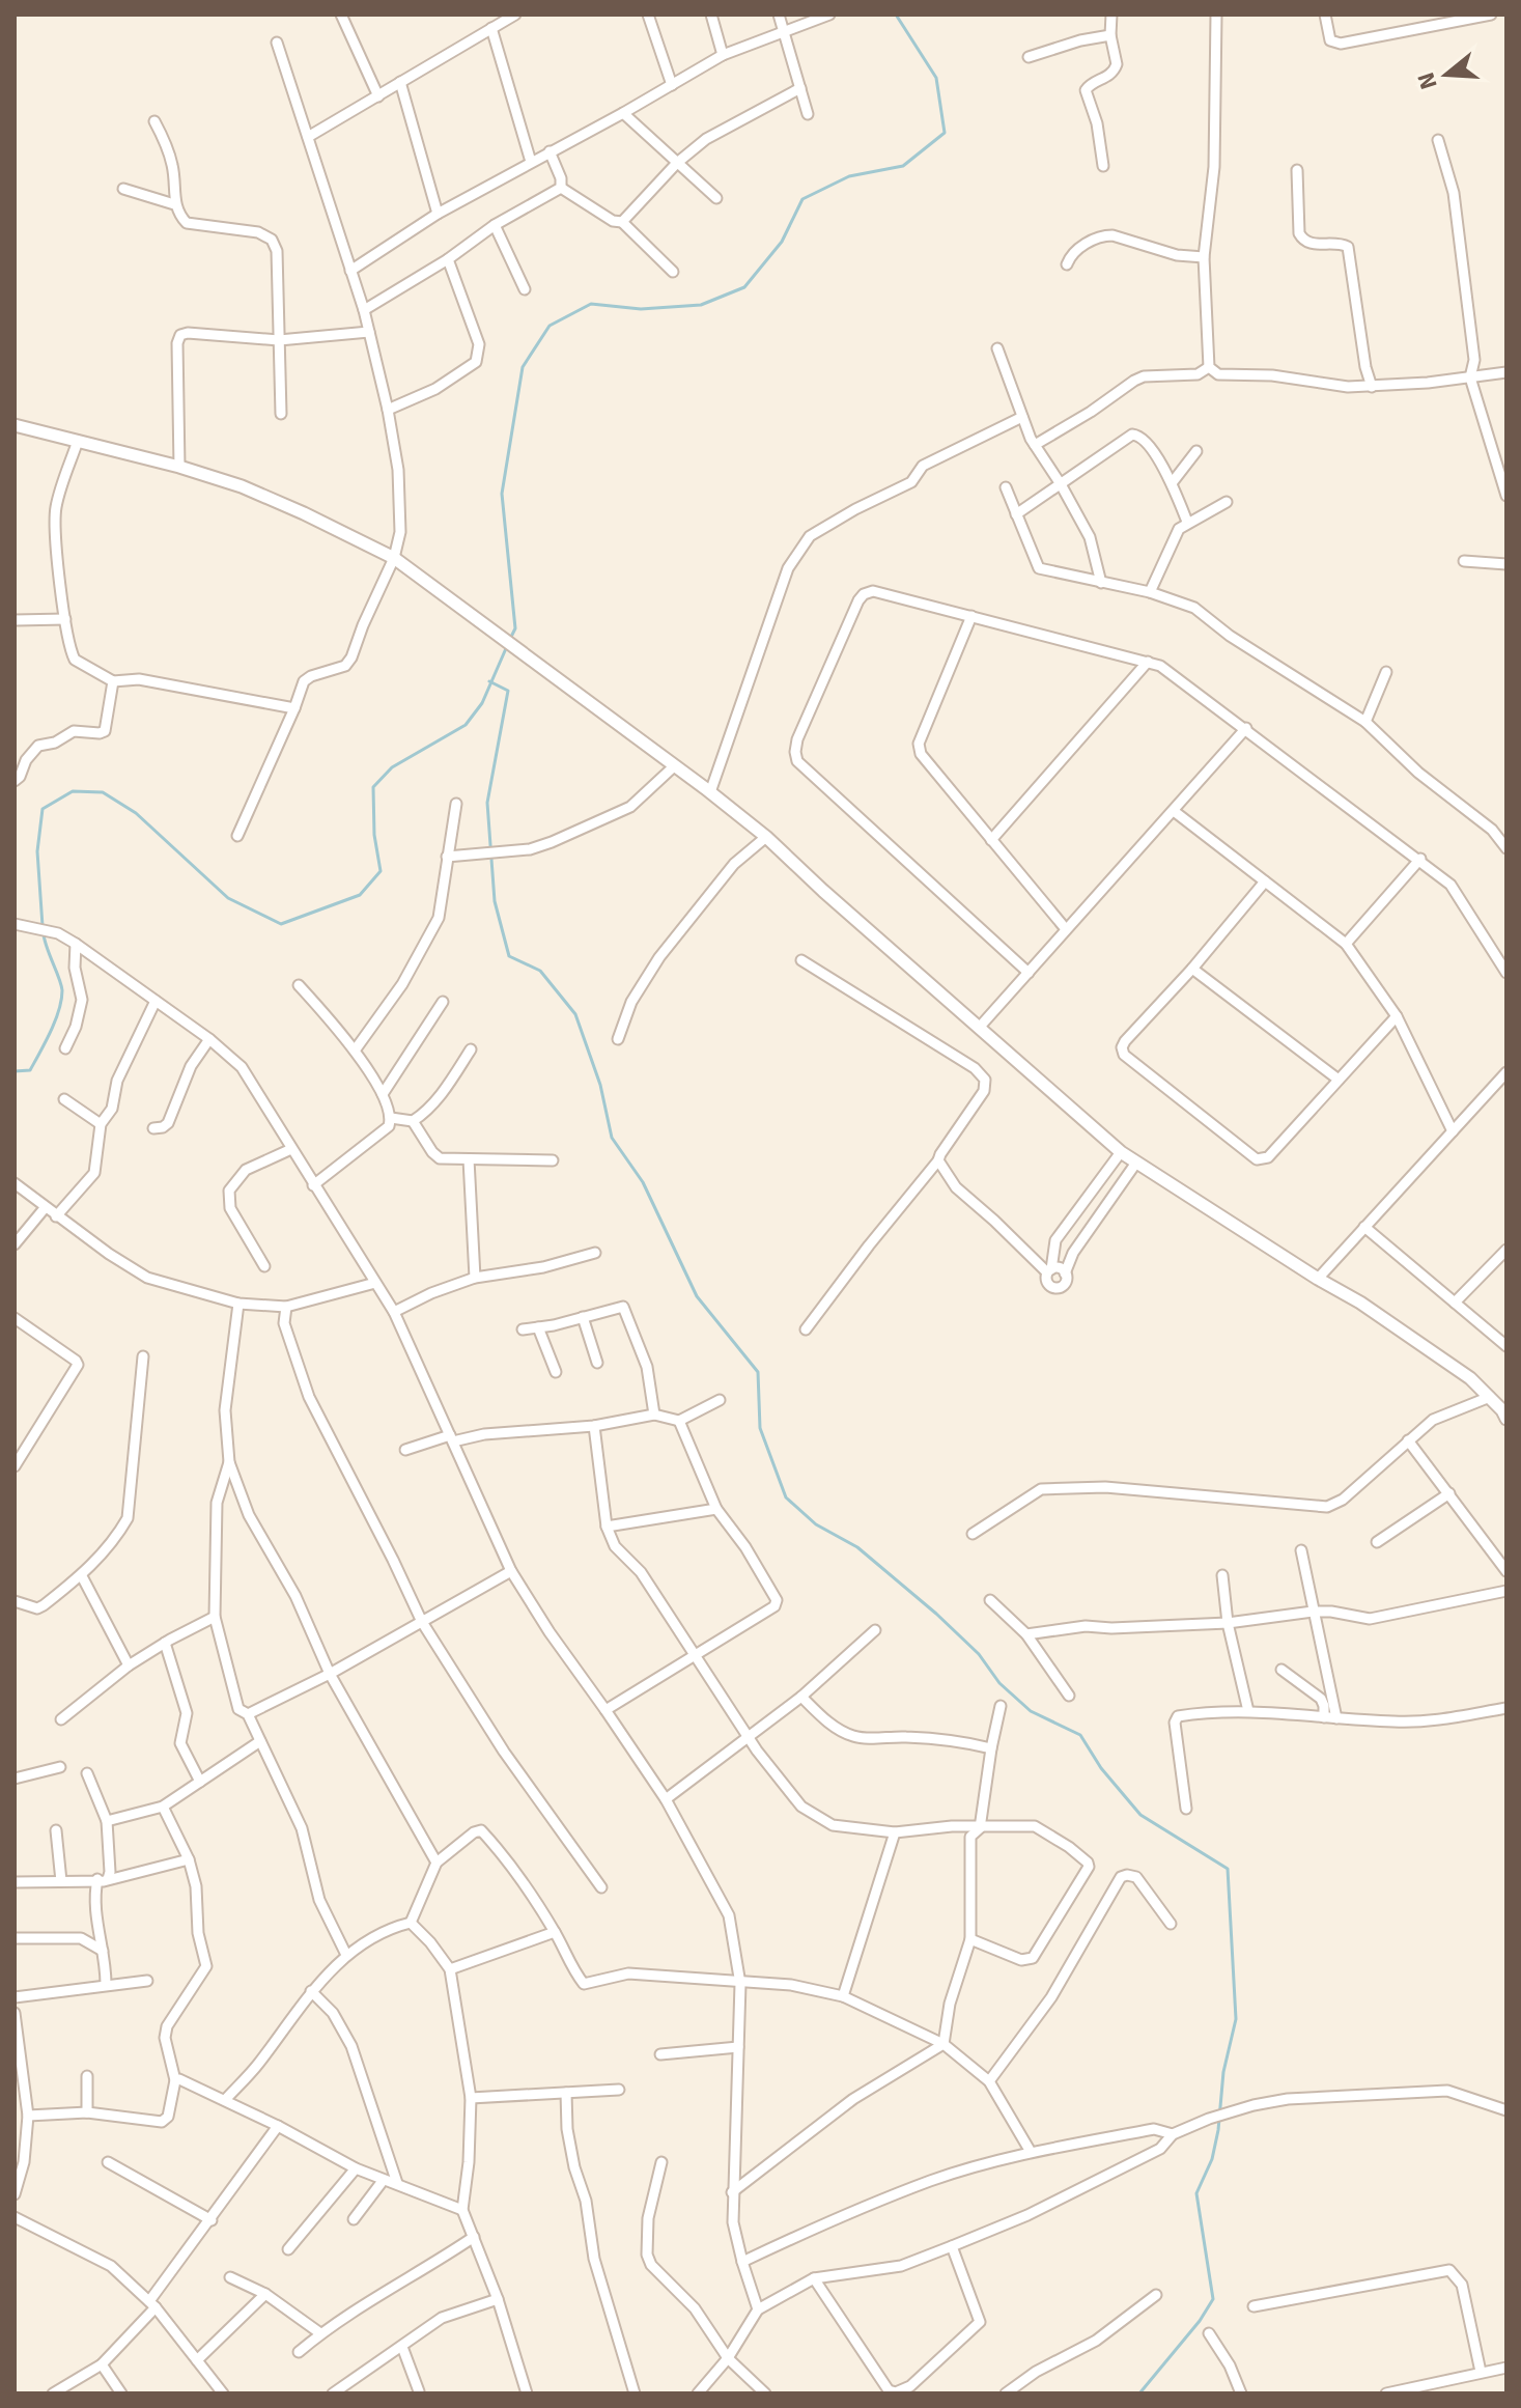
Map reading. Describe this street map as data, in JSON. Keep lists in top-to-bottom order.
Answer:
{
  "north": "left"
}
